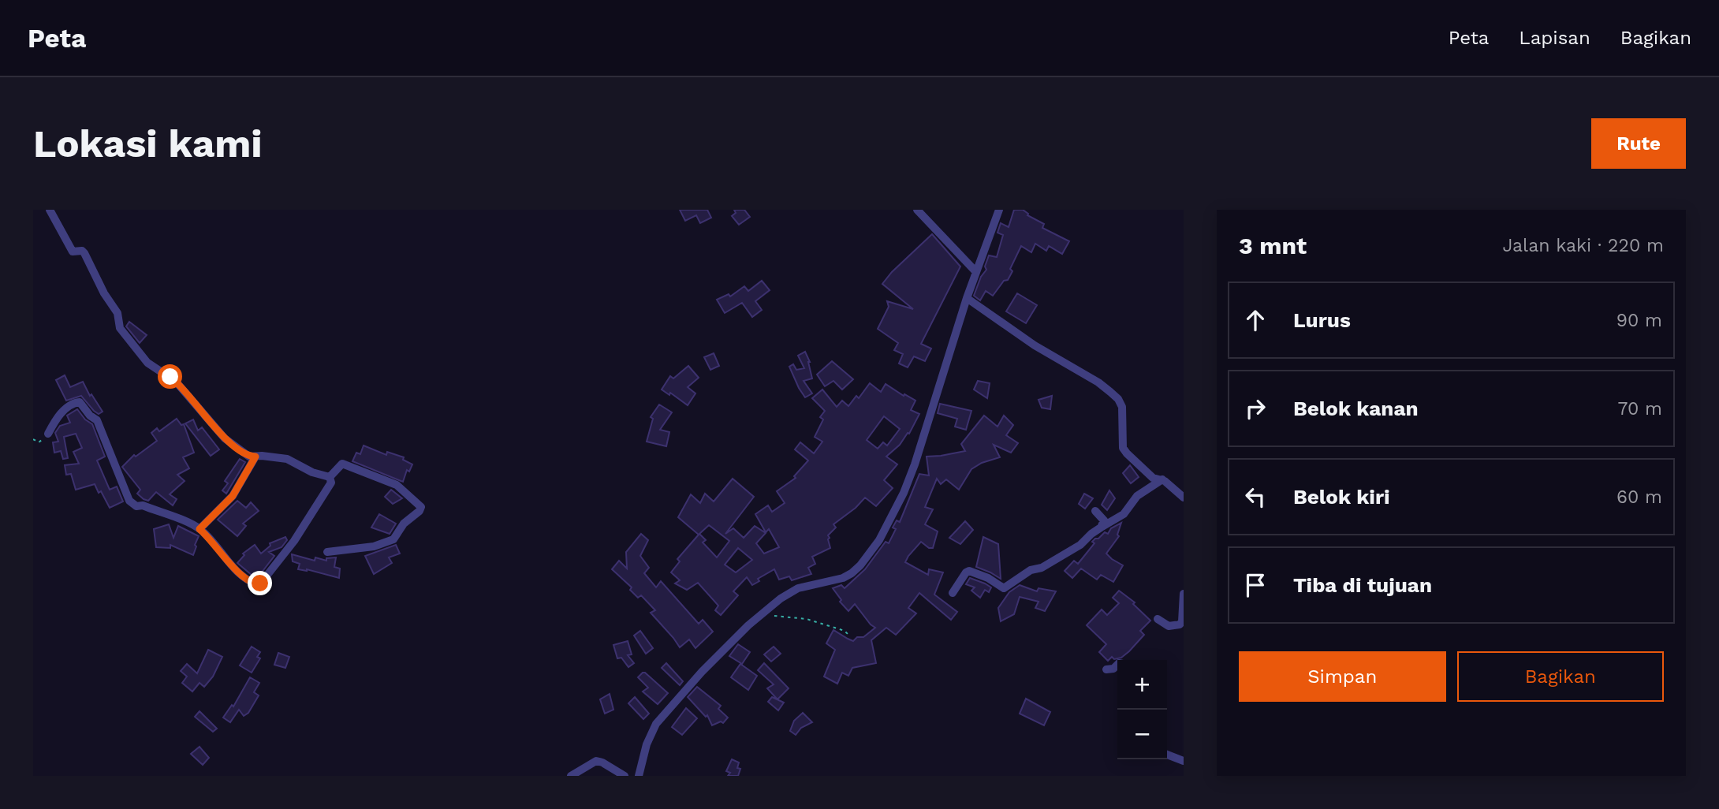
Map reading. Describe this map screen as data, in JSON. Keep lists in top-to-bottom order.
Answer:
{
  "page": {
    "header": "Peta",
    "nav": ["Peta", "Lapisan", "Bagikan"],
    "buttons": [
      "Rute",
      ["Simpan", "Bagikan"]
    ],
    "title": "Lokasi kami",
    "heading": ["3 mnt", "Jalan kaki · 220 m"],
    "list": [
      ["Lurus", "90 m"],
      ["Belok kanan", "70 m"],
      ["Belok kiri", "60 m"],
      "Tiba di tujuan"
    ],
    "map_buttons": ["+", "−"]
  }
}
